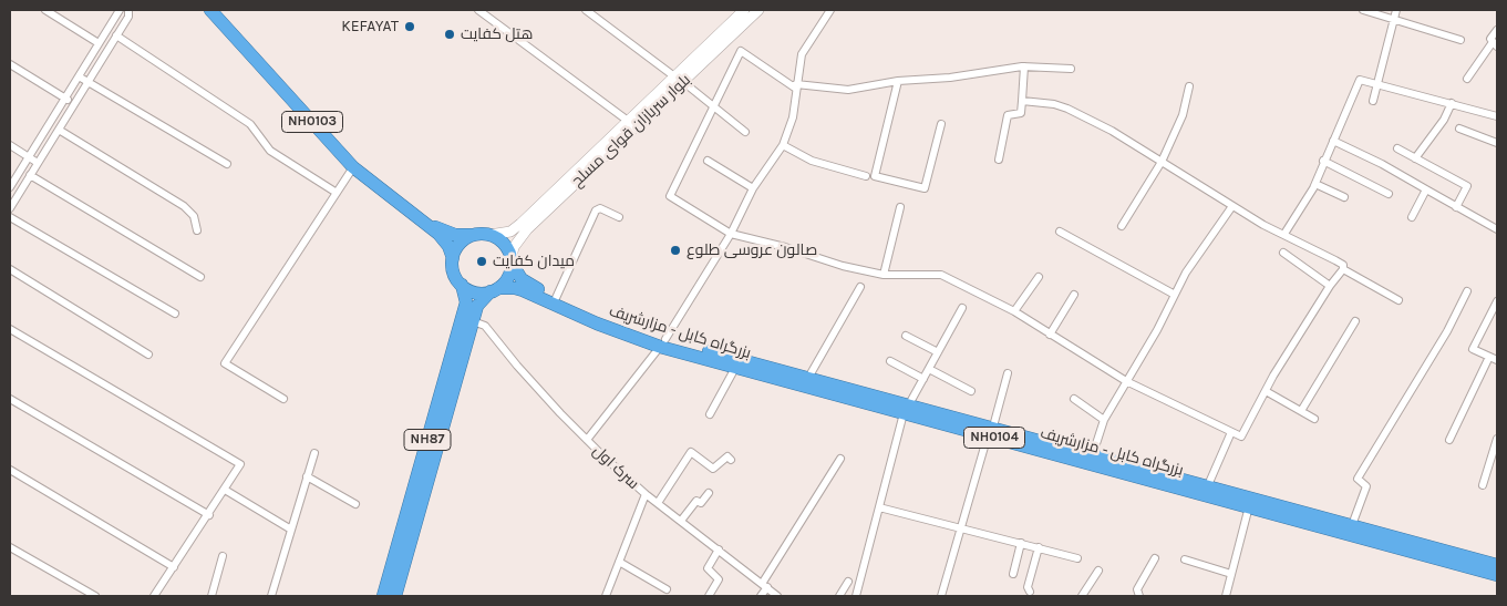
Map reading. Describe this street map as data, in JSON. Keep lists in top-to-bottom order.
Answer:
{
  "streets": {
    "highway": [
      "NH0103",
      "بزرگراه کابل - مزارشریف",
      "NH0104",
      "NH87"
    ],
    "main road": ["بلوار سربازان قوای مسلح"],
    "street": ["سرک اول"]
  },
  "crossings": [
    ["NH0103", "بلوار سربازان قوای مسلح"],
    ["NH0103", "بزرگراه کابل - مزارشریف"],
    ["NH0103", "NH87"],
    ["بلوار سربازان قوای مسلح", "بزرگراه کابل - مزارشریف"],
    ["بلوار سربازان قوای مسلح", "NH87"],
    ["بزرگراه کابل - مزارشریف", "NH87"],
    ["NH87", "سرک اول"]
  ],
  "places": [
    "KEFAYAT",
    "هتل کفایت",
    "صالون عروسی طلوع",
    "میدان کفایت"
  ]
}
